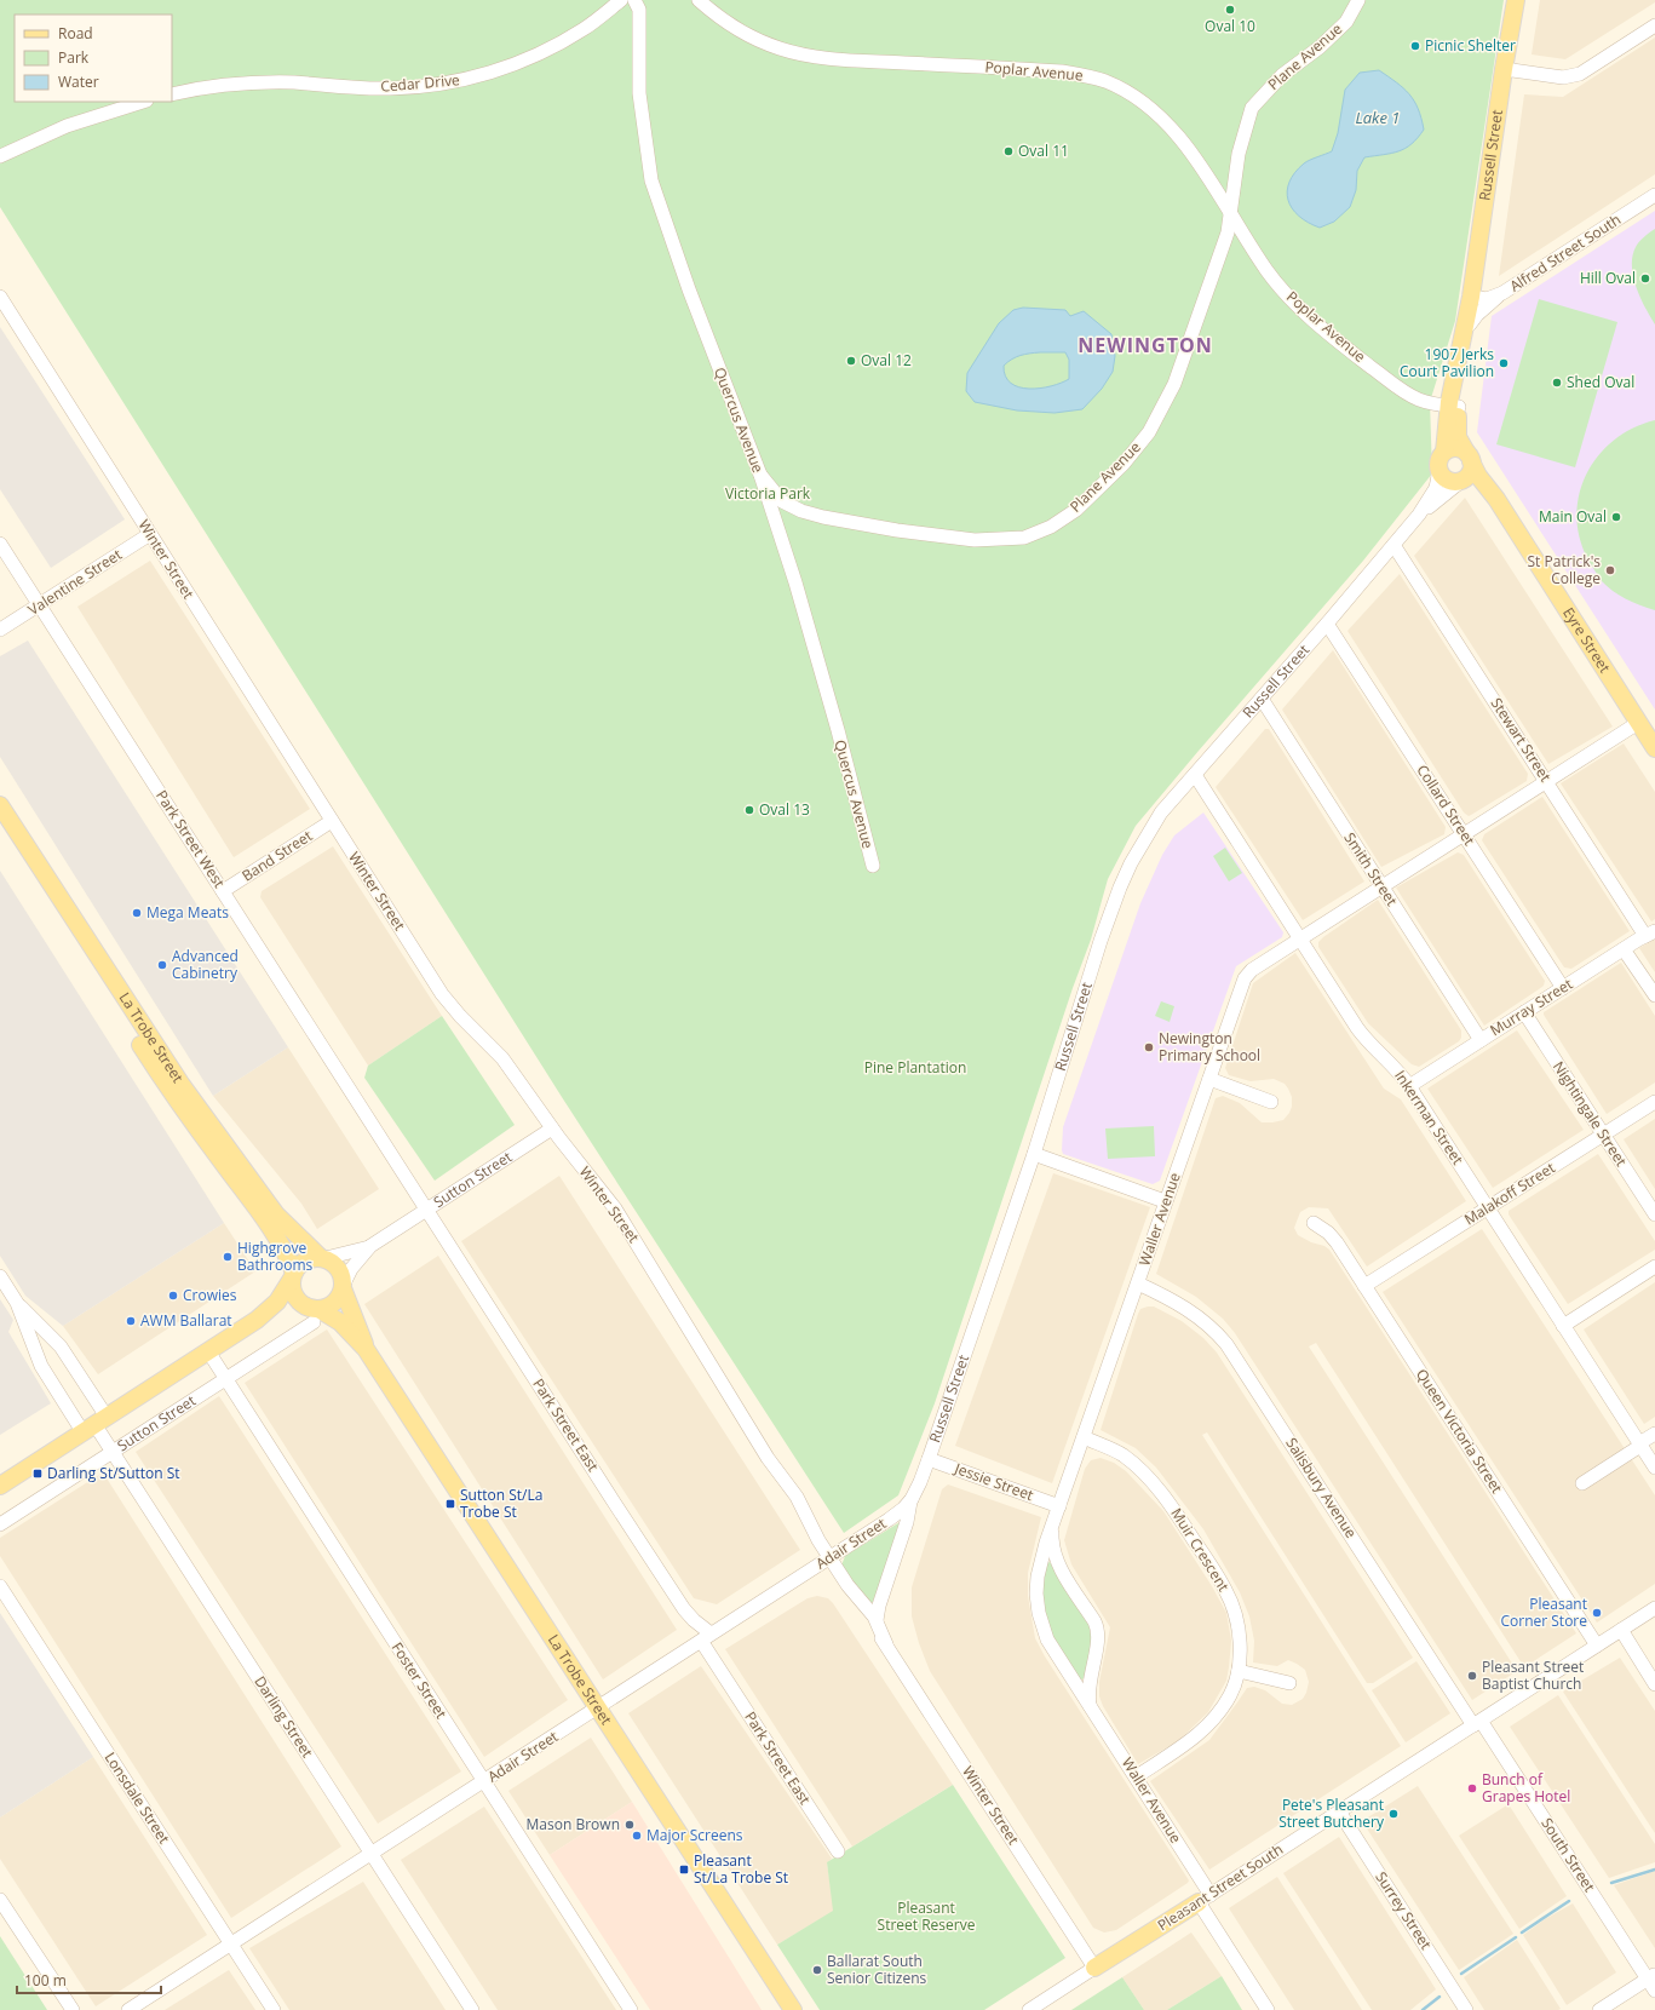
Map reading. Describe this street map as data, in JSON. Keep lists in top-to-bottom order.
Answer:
{
  "streets": {
    "main road": [
      "Russell Street",
      "Eyre Street",
      "La Trobe Street",
      "Pleasant Street South"
    ],
    "street": [
      "Plane Avenue",
      "Poplar Avenue",
      "Cedar Drive",
      "Alfred Street South",
      "Quercus Avenue",
      "Winter Street",
      "Valentine Street",
      "Stewart Street",
      "Collard Street",
      "Park Street West",
      "Band Street",
      "Smith Street",
      "Murray Street",
      "Nightingale Street",
      "Inkerman Street",
      "Sutton Street",
      "Malakoff Street",
      "Waller Avenue",
      "Park Street East",
      "Queen Victoria Street",
      "Jessie Street",
      "Salisbury Avenue",
      "Adair Street",
      "Muir Crescent",
      "Foster Street",
      "Darling Street",
      "Lonsdale Street",
      "South Street",
      "Surrey Street"
    ]
  },
  "crossings": [
    ["Plane Avenue", "Poplar Avenue"],
    ["Plane Avenue", "Quercus Avenue"],
    ["Poplar Avenue", "Russell Street"],
    ["Russell Street", "Alfred Street South"],
    ["Russell Street", "Winter Street"],
    ["Russell Street", "Eyre Street"],
    ["Russell Street", "Stewart Street"],
    ["Russell Street", "Collard Street"],
    ["Russell Street", "Smith Street"],
    ["Russell Street", "Inkerman Street"],
    ["Russell Street", "Jessie Street"],
    ["Russell Street", "Adair Street"],
    ["Winter Street", "Valentine Street"],
    ["Winter Street", "Band Street"],
    ["Winter Street", "Sutton Street"],
    ["Winter Street", "Adair Street"],
    ["Winter Street", "Pleasant Street South"],
    ["Valentine Street", "Park Street West"],
    ["Eyre Street", "Waller Avenue"],
    ["Stewart Street", "Murray Street"],
    ["Stewart Street", "Waller Avenue"],
    ["Collard Street", "Murray Street"],
    ["Collard Street", "Waller Avenue"],
    ["Park Street West", "Band Street"],
    ["Park Street West", "Sutton Street"],
    ["Park Street West", "Park Street East"],
    ["Smith Street", "Murray Street"],
    ["Smith Street", "Waller Avenue"],
    ["Murray Street", "Nightingale Street"],
    ["Murray Street", "Inkerman Street"],
    ["La Trobe Street", "Sutton Street"],
    ["La Trobe Street", "Adair Street"],
    ["Nightingale Street", "Malakoff Street"],
    ["Inkerman Street", "Malakoff Street"],
    ["Inkerman Street", "Waller Avenue"],
    ["Sutton Street", "Park Street East"],
    ["Sutton Street", "Foster Street"],
    ["Sutton Street", "Darling Street"],
    ["Malakoff Street", "Queen Victoria Street"],
    ["Waller Avenue", "Jessie Street"],
    ["Waller Avenue", "Salisbury Avenue"],
    ["Waller Avenue", "Muir Crescent"],
    ["Waller Avenue", "Pleasant Street South"],
    ["Park Street East", "Adair Street"],
    ["Queen Victoria Street", "Pleasant Street South"],
    ["Salisbury Avenue", "South Street"],
    ["Salisbury Avenue", "Pleasant Street South"],
    ["Adair Street", "Foster Street"],
    ["Adair Street", "Darling Street"],
    ["Adair Street", "Lonsdale Street"],
    ["South Street", "Pleasant Street South"],
    ["Pleasant Street South", "Surrey Street"]
  ],
  "districts": ["NEWINGTON"],
  "water": ["Lake 1"],
  "parks": ["Victoria Park", "Pine Plantation", "Pleasant Street Reserve"],
  "places": {
    "other": [
      "Oval 10",
      "Picnic Shelter",
      "Oval 11",
      "Hill Oval",
      "Oval 12",
      "1907 Jerks Court Pavilion",
      "Shed Oval",
      "Main Oval",
      "St Patrick's College",
      "Oval 13",
      "Mega Meats",
      "Advanced Cabinetry",
      "Newington Primary School",
      "Highgrove Bathrooms",
      "Crowies",
      "AWM Ballarat",
      "Pleasant Corner Store",
      "Pleasant Street Baptist Church",
      "Bunch of Grapes Hotel",
      "Pete's Pleasant Street Butchery",
      "Mason Brown",
      "Major Screens",
      "Ballarat South Senior Citizens"
    ],
    "transit": ["Darling St/Sutton St", "Sutton St/La Trobe St", "Pleasant St/La Trobe St"]
  },
  "legend": ["Road", "Park", "Water"],
  "scale_bar": "100 m"
}
